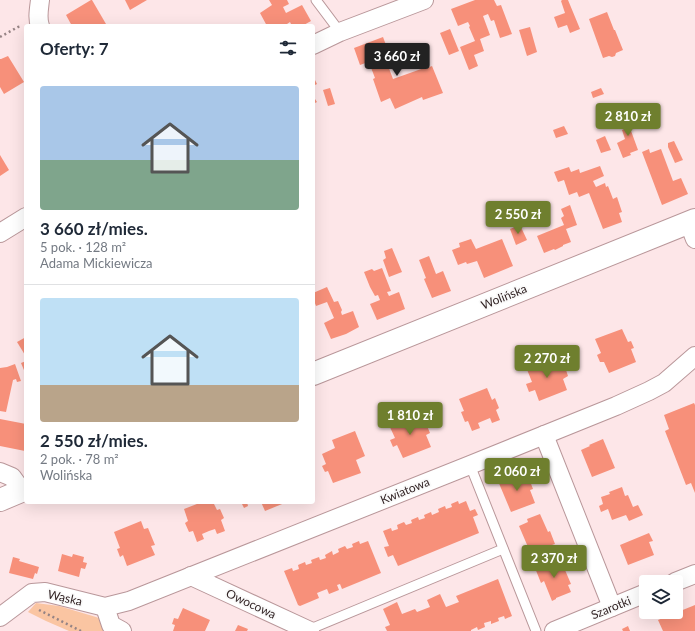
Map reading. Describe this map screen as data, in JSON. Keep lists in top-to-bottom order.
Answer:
{
  "streets": {
    "street": [
      "Wolińska",
      "Kwiatowa",
      "Wąska",
      "Owocowa",
      "Szarotki"
    ]
  },
  "crossings": [
    ["Kwiatowa", "Wąska"],
    ["Kwiatowa", "Owocowa"]
  ],
  "page": {
    "heading": "Oferty: 7",
    "price": [
      "3 660 zł",
      "2 810 zł",
      "2 550 zł",
      "2 270 zł",
      "1 810 zł",
      "2 060 zł",
      "2 370 zł"
    ],
    "list": [
      {
        "name": "3 660 zł/mies.",
        "note": "5 pok. · 128 m² · Adama Mickiewicza"
      },
      {
        "name": "2 550 zł/mies.",
        "note": "2 pok. · 78 m² · Wolińska"
      }
    ]
  }
}
